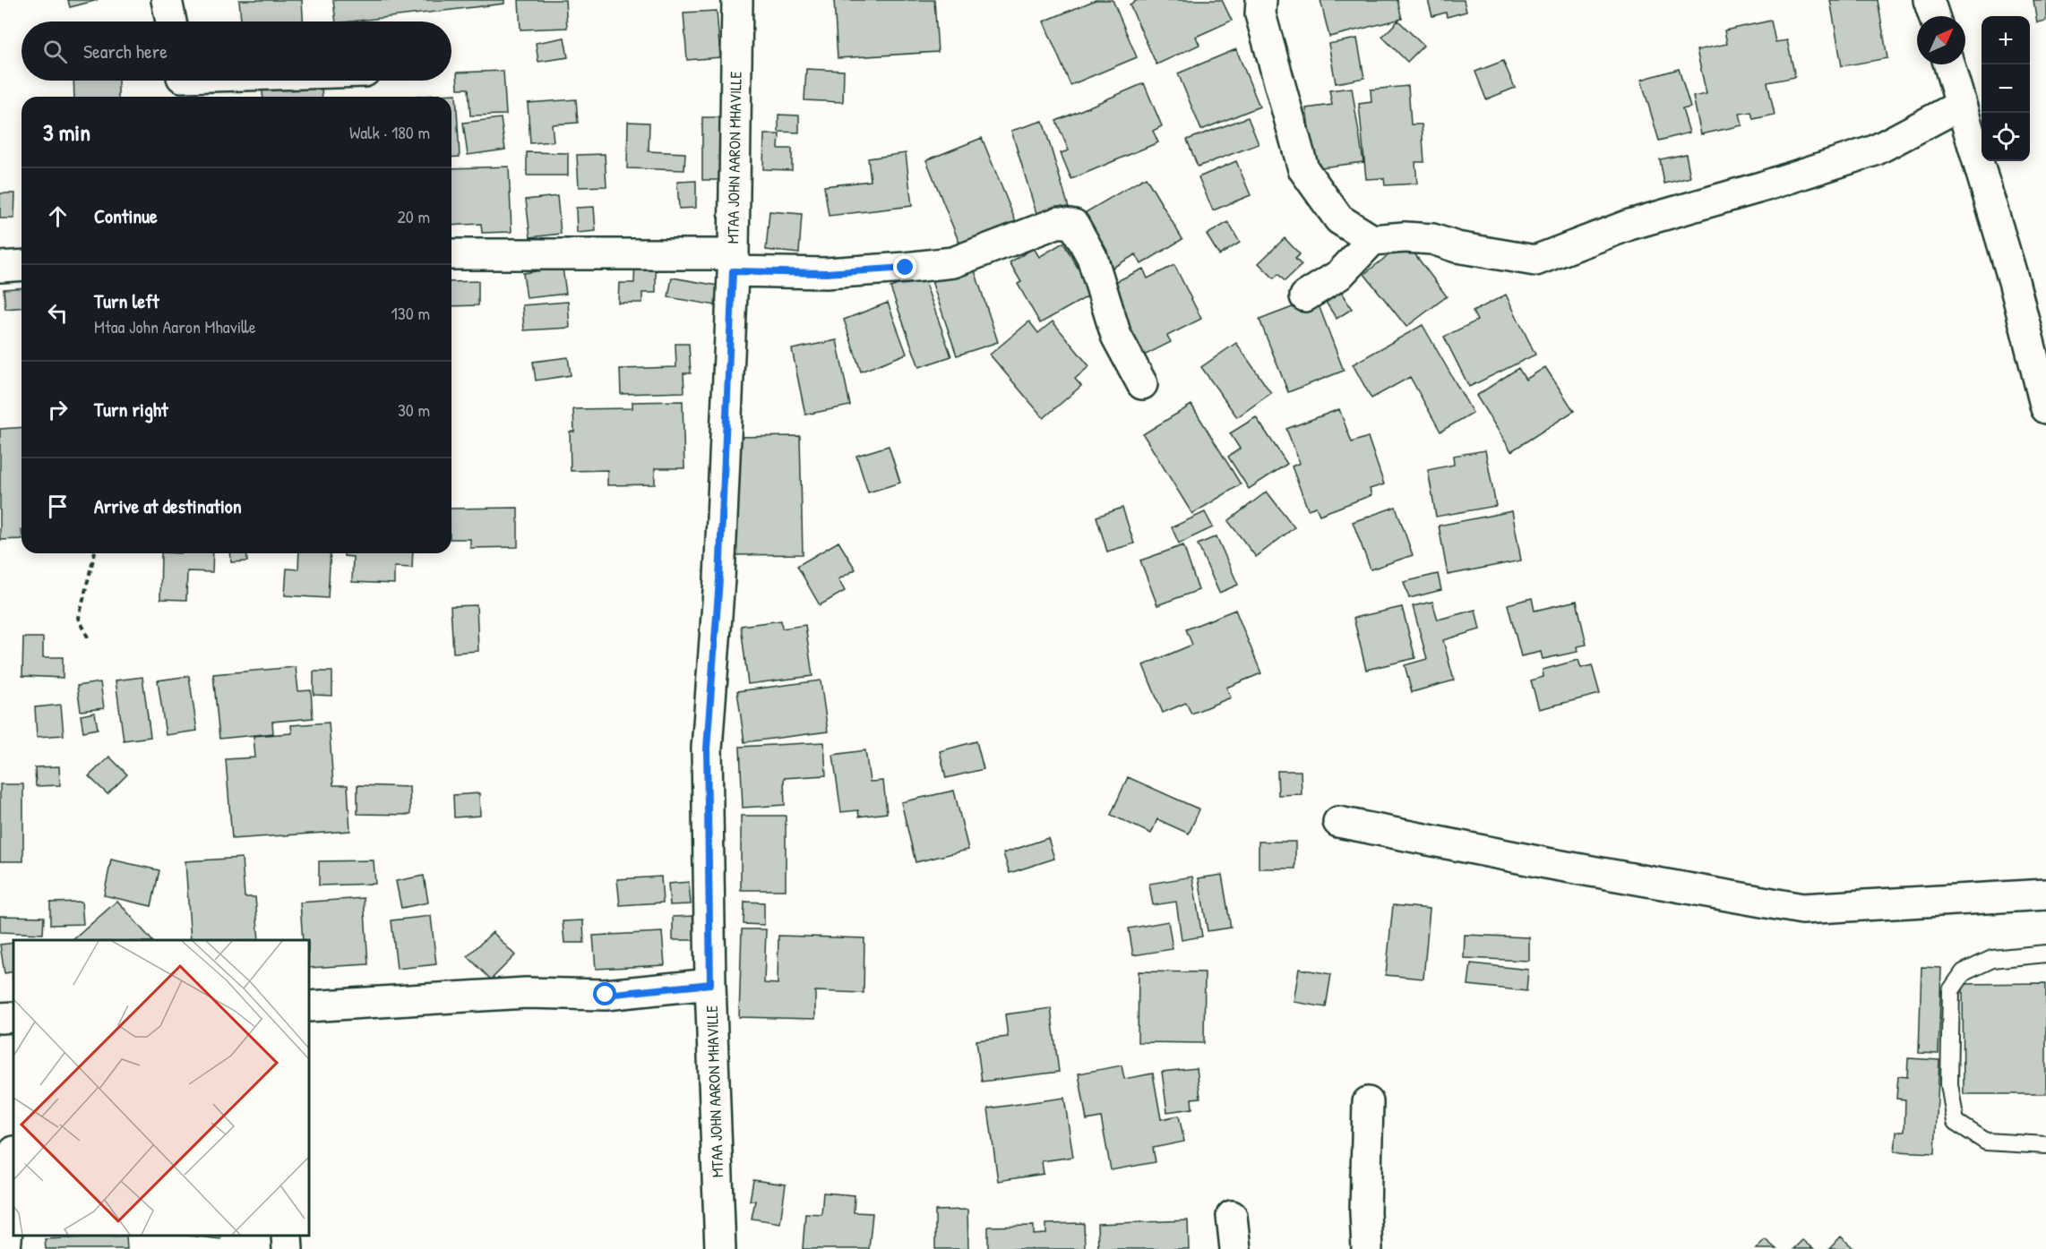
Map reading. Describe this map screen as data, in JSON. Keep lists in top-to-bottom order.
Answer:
{
  "streets": {
    "street": ["MTAA JOHN AARON MHAVILLE"]
  },
  "north": "top right",
  "page": {
    "map_buttons": ["+", "−"],
    "search": "Search here",
    "heading": ["3 min", "Walk · 180 m"],
    "list": [
      ["Continue", "20 m"],
      ["Turn left", "Mtaa John Aaron Mhaville", "130 m"],
      ["Turn right", "30 m"],
      "Arrive at destination"
    ]
  }
}
